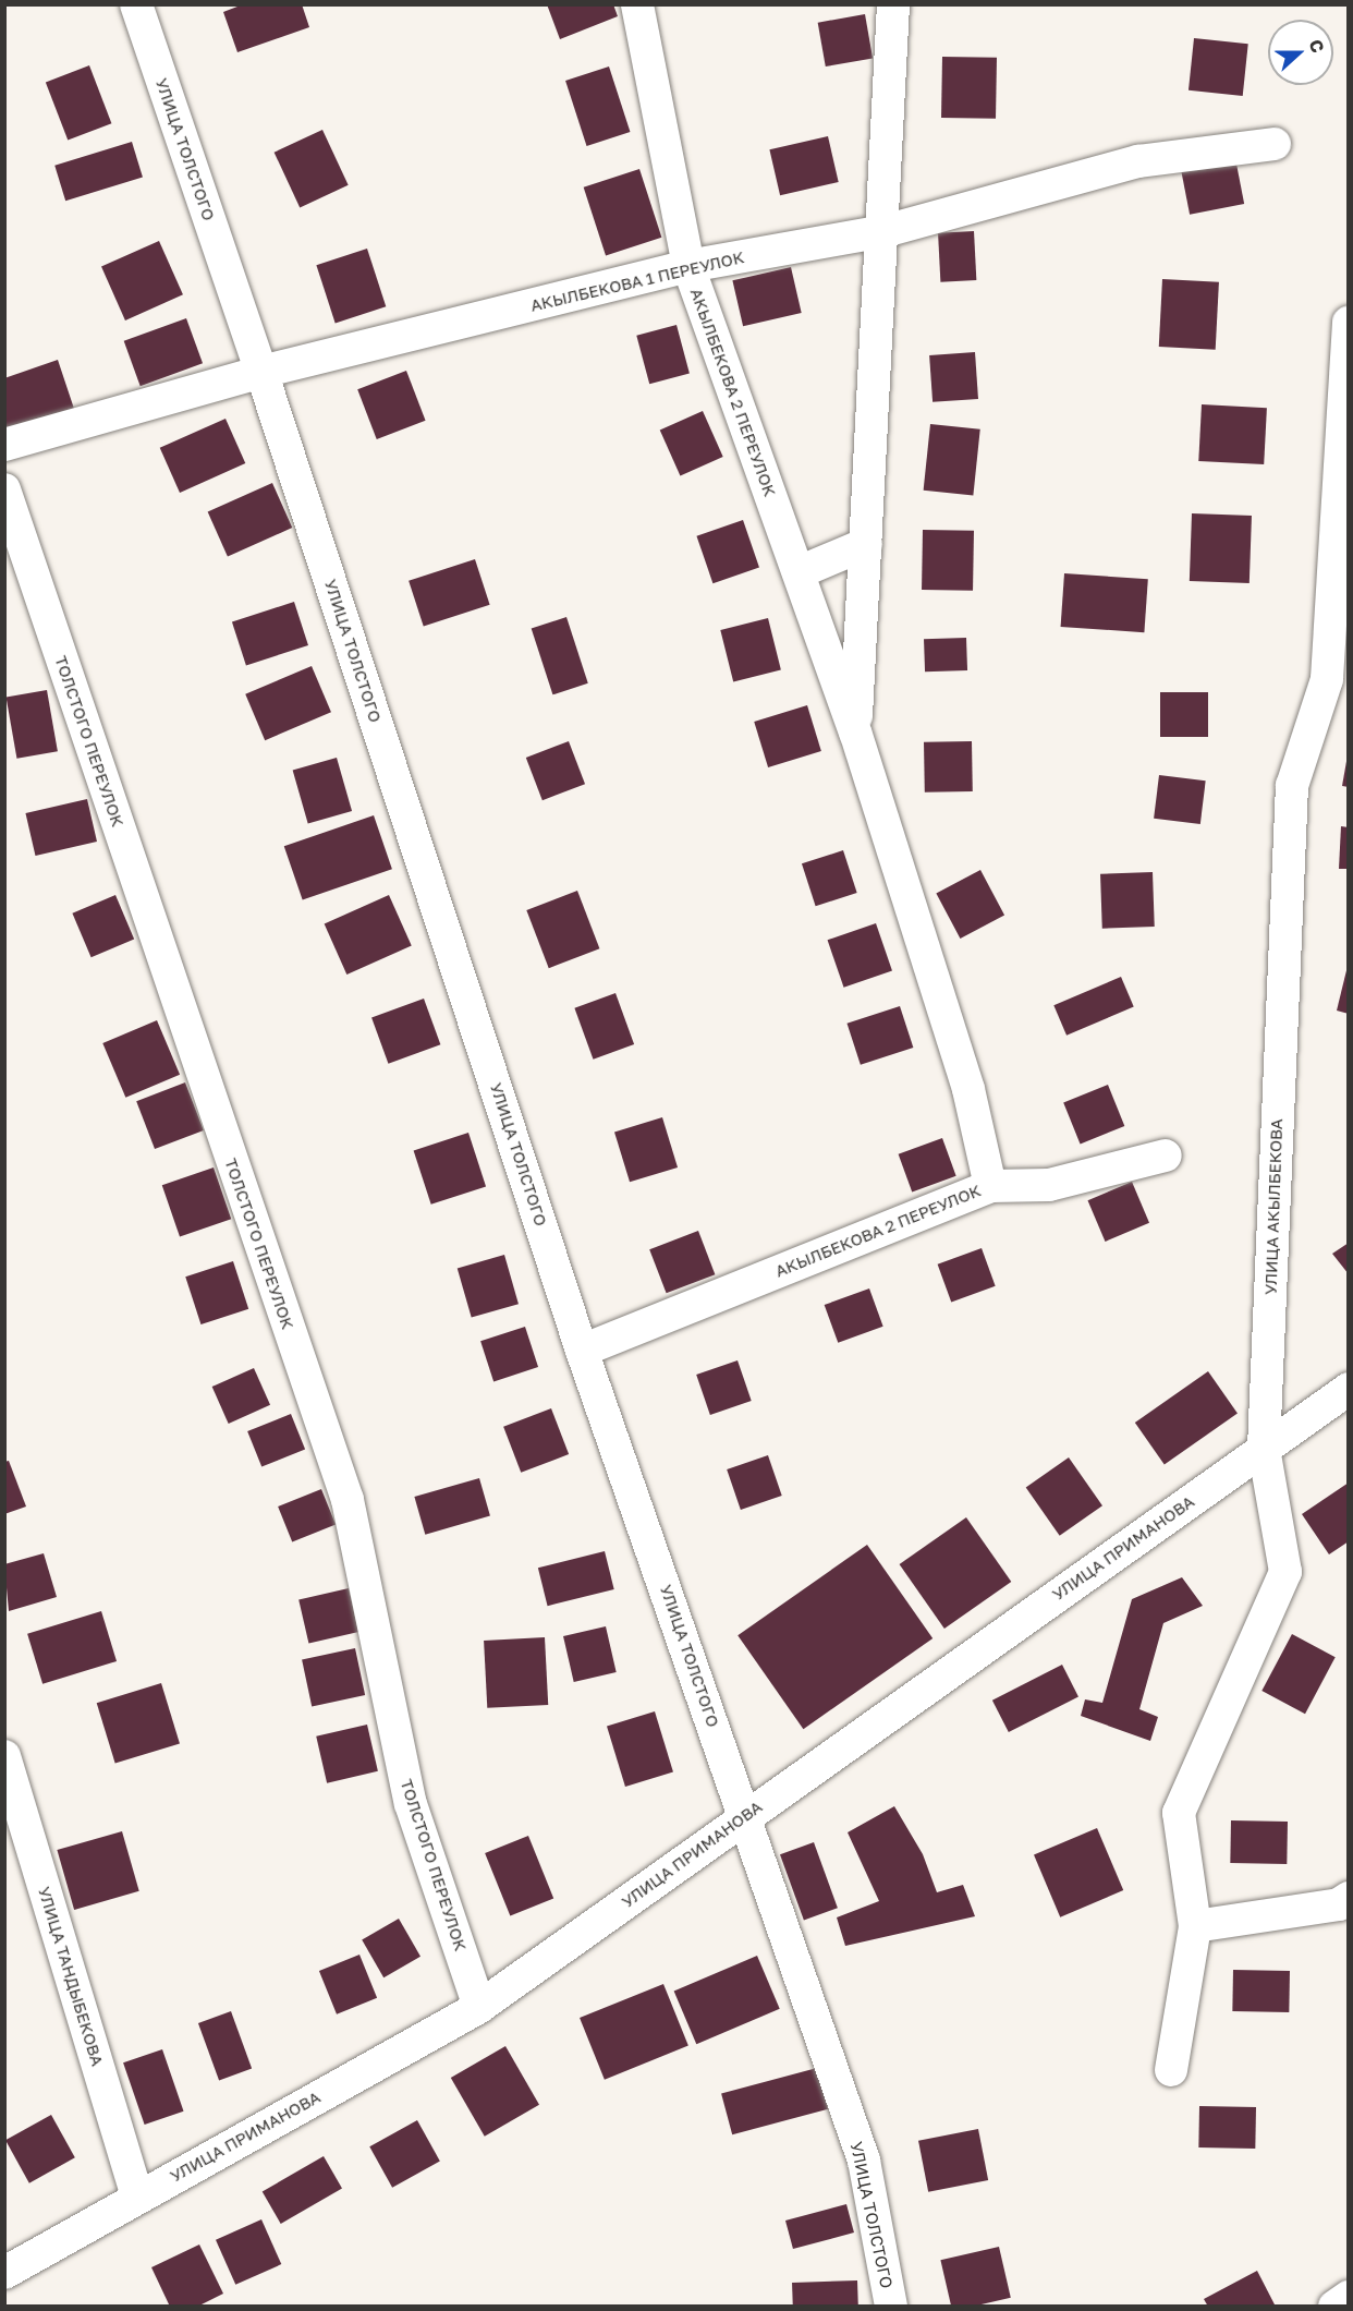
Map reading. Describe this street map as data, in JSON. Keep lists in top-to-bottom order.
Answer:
{
  "streets": {
    "street": [
      "УЛИЦА ТОЛСТОГО",
      "АКЫЛБЕКОВА 1 ПЕРЕУЛОК",
      "АКЫЛБЕКОВА 2 ПЕРЕУЛОК",
      "ТОЛСТОГО ПЕРЕУЛОК",
      "УЛИЦА АКЫЛБЕКОВА",
      "УЛИЦА ПРИМАНОВА",
      "УЛИЦА ТАНДЫБЕКОВА"
    ]
  },
  "crossings": [
    ["УЛИЦА ТОЛСТОГО", "АКЫЛБЕКОВА 1 ПЕРЕУЛОК"],
    ["УЛИЦА ТОЛСТОГО", "АКЫЛБЕКОВА 2 ПЕРЕУЛОК"],
    ["УЛИЦА ТОЛСТОГО", "УЛИЦА ПРИМАНОВА"],
    ["АКЫЛБЕКОВА 1 ПЕРЕУЛОК", "АКЫЛБЕКОВА 2 ПЕРЕУЛОК"],
    ["ТОЛСТОГО ПЕРЕУЛОК", "УЛИЦА ПРИМАНОВА"],
    ["УЛИЦА АКЫЛБЕКОВА", "УЛИЦА ПРИМАНОВА"],
    ["УЛИЦА ПРИМАНОВА", "УЛИЦА ТАНДЫБЕКОВА"]
  ],
  "north": "right"
}
